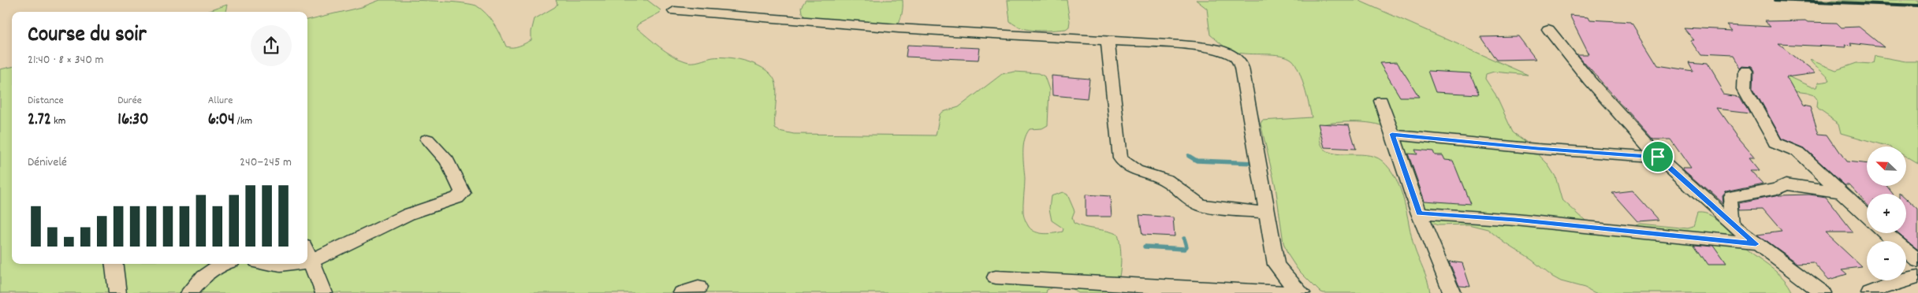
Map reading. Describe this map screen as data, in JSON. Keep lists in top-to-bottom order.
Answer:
{
  "north": "top left",
  "page": {
    "heading": ["Course du soir", "21:40 · 8 × 340 m"],
    "stats": [
      ["Distance", "2.72 km"],
      ["Durée", "16:30"],
      ["Allure", "6:04 /km"]
    ],
    "chart": ["Dénivelé", "240–245 m"],
    "map_buttons": ["+", "−"]
  }
}
